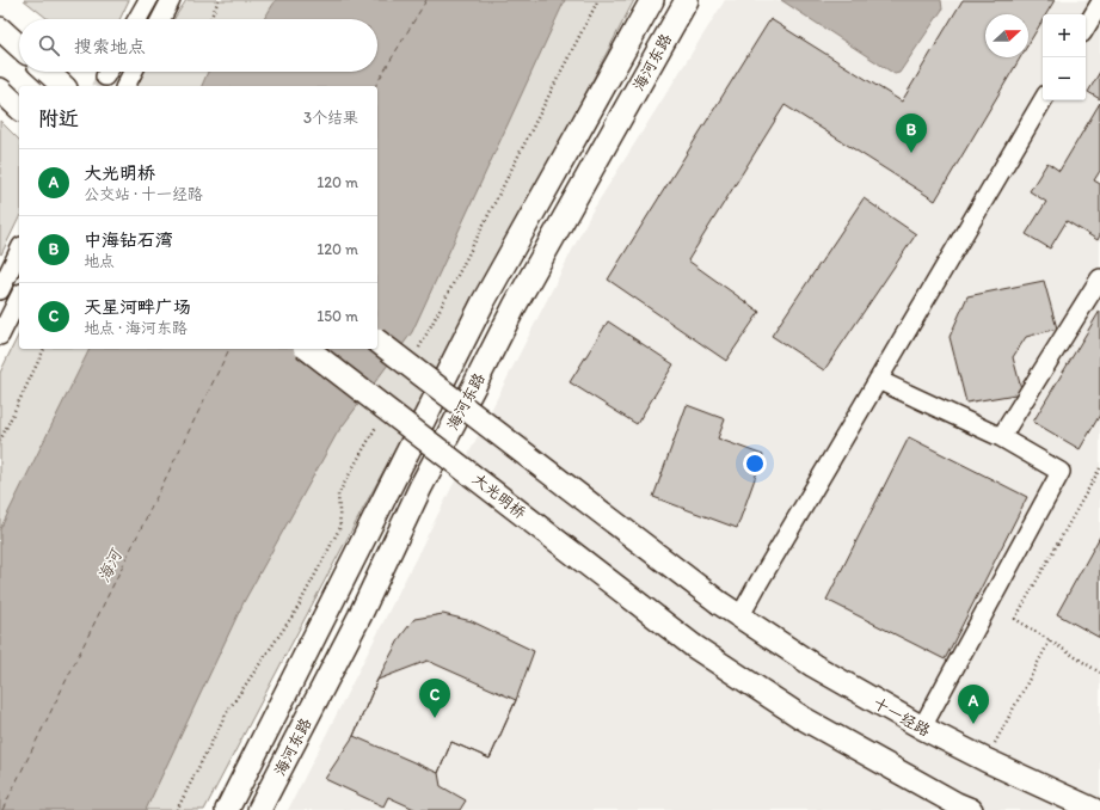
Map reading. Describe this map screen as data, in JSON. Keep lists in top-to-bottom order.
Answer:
{
  "streets": {
    "main road": ["海河东路", "大光明桥", "十一经路"]
  },
  "water": ["海河"],
  "north": "right",
  "page": {
    "map_buttons": ["+", "−"],
    "search": "搜索地点",
    "heading": ["附近", "3个结果"],
    "pins": ["B", "C", "A"],
    "list": [
      {
        "mark": "A",
        "name": "大光明桥",
        "note": "公交站 · 十一经路",
        "value": "120 m"
      },
      {
        "mark": "B",
        "name": "中海钻石湾",
        "note": "地点",
        "value": "120 m"
      },
      {
        "mark": "C",
        "name": "天星河畔广场",
        "note": "地点 · 海河东路",
        "value": "150 m"
      }
    ]
  }
}
